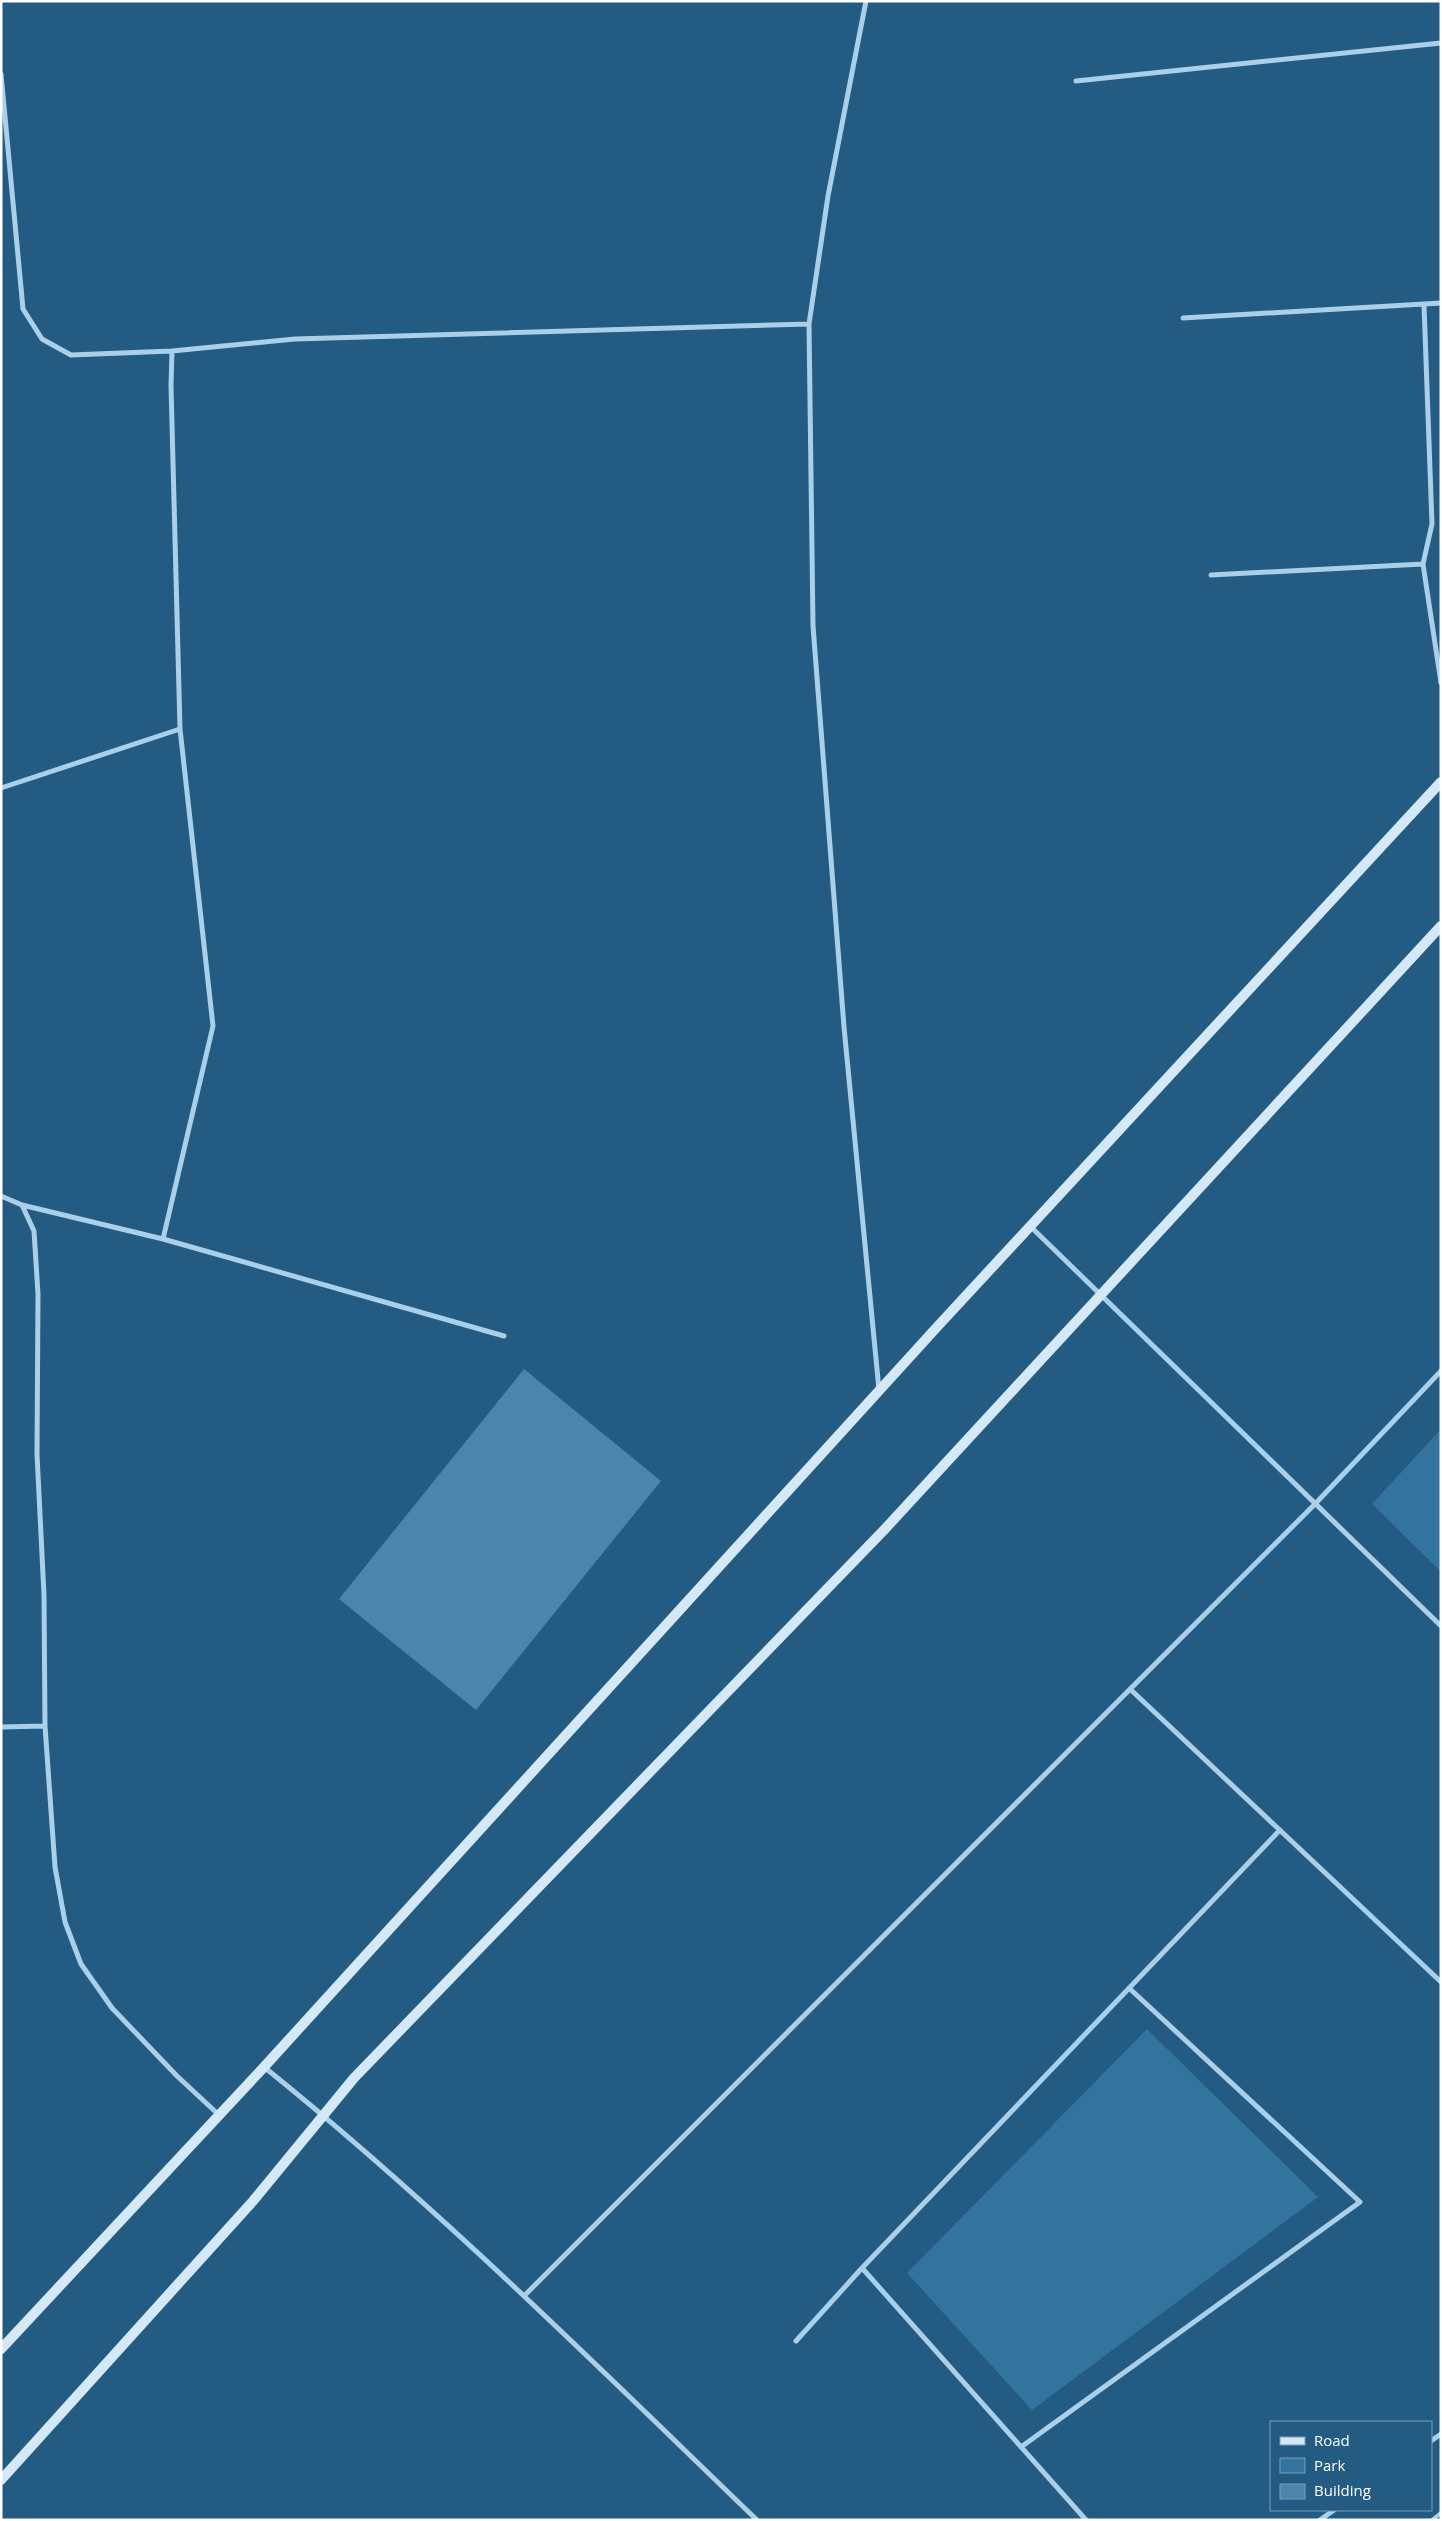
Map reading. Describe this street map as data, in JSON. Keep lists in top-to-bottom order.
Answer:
{
  "legend": ["Road", "Park", "Building"]
}
